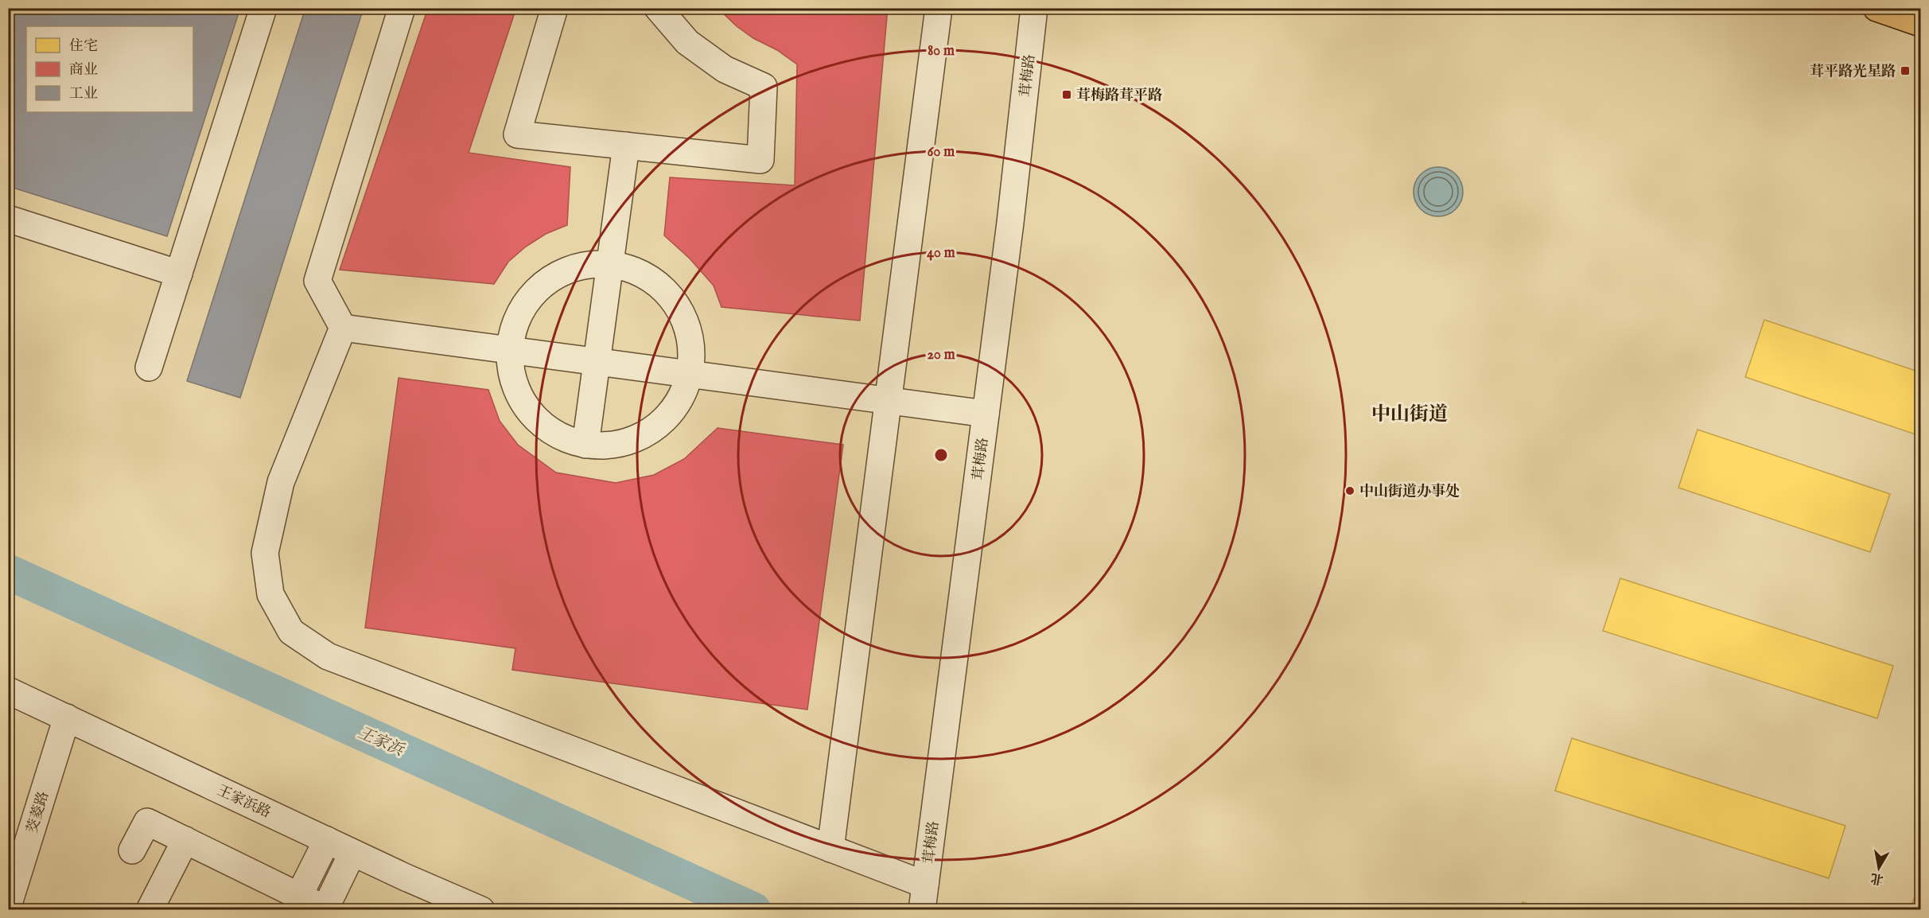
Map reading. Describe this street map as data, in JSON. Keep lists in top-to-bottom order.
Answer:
{
  "streets": {
    "street": ["茸梅路", "王家浜路", "茭菱路"]
  },
  "crossings": [
    ["王家浜路", "茭菱路"]
  ],
  "districts": ["中山街道"],
  "water": ["王家浜"],
  "places": {
    "transit": ["茸平路光星路", "茸梅路茸平路"],
    "other": ["中山街道办事处"]
  },
  "legend": ["住宅", "商业", "工业"],
  "north": "bottom",
  "rings": [
    "80 m",
    "60 m",
    "40 m",
    "20 m"
  ]
}
